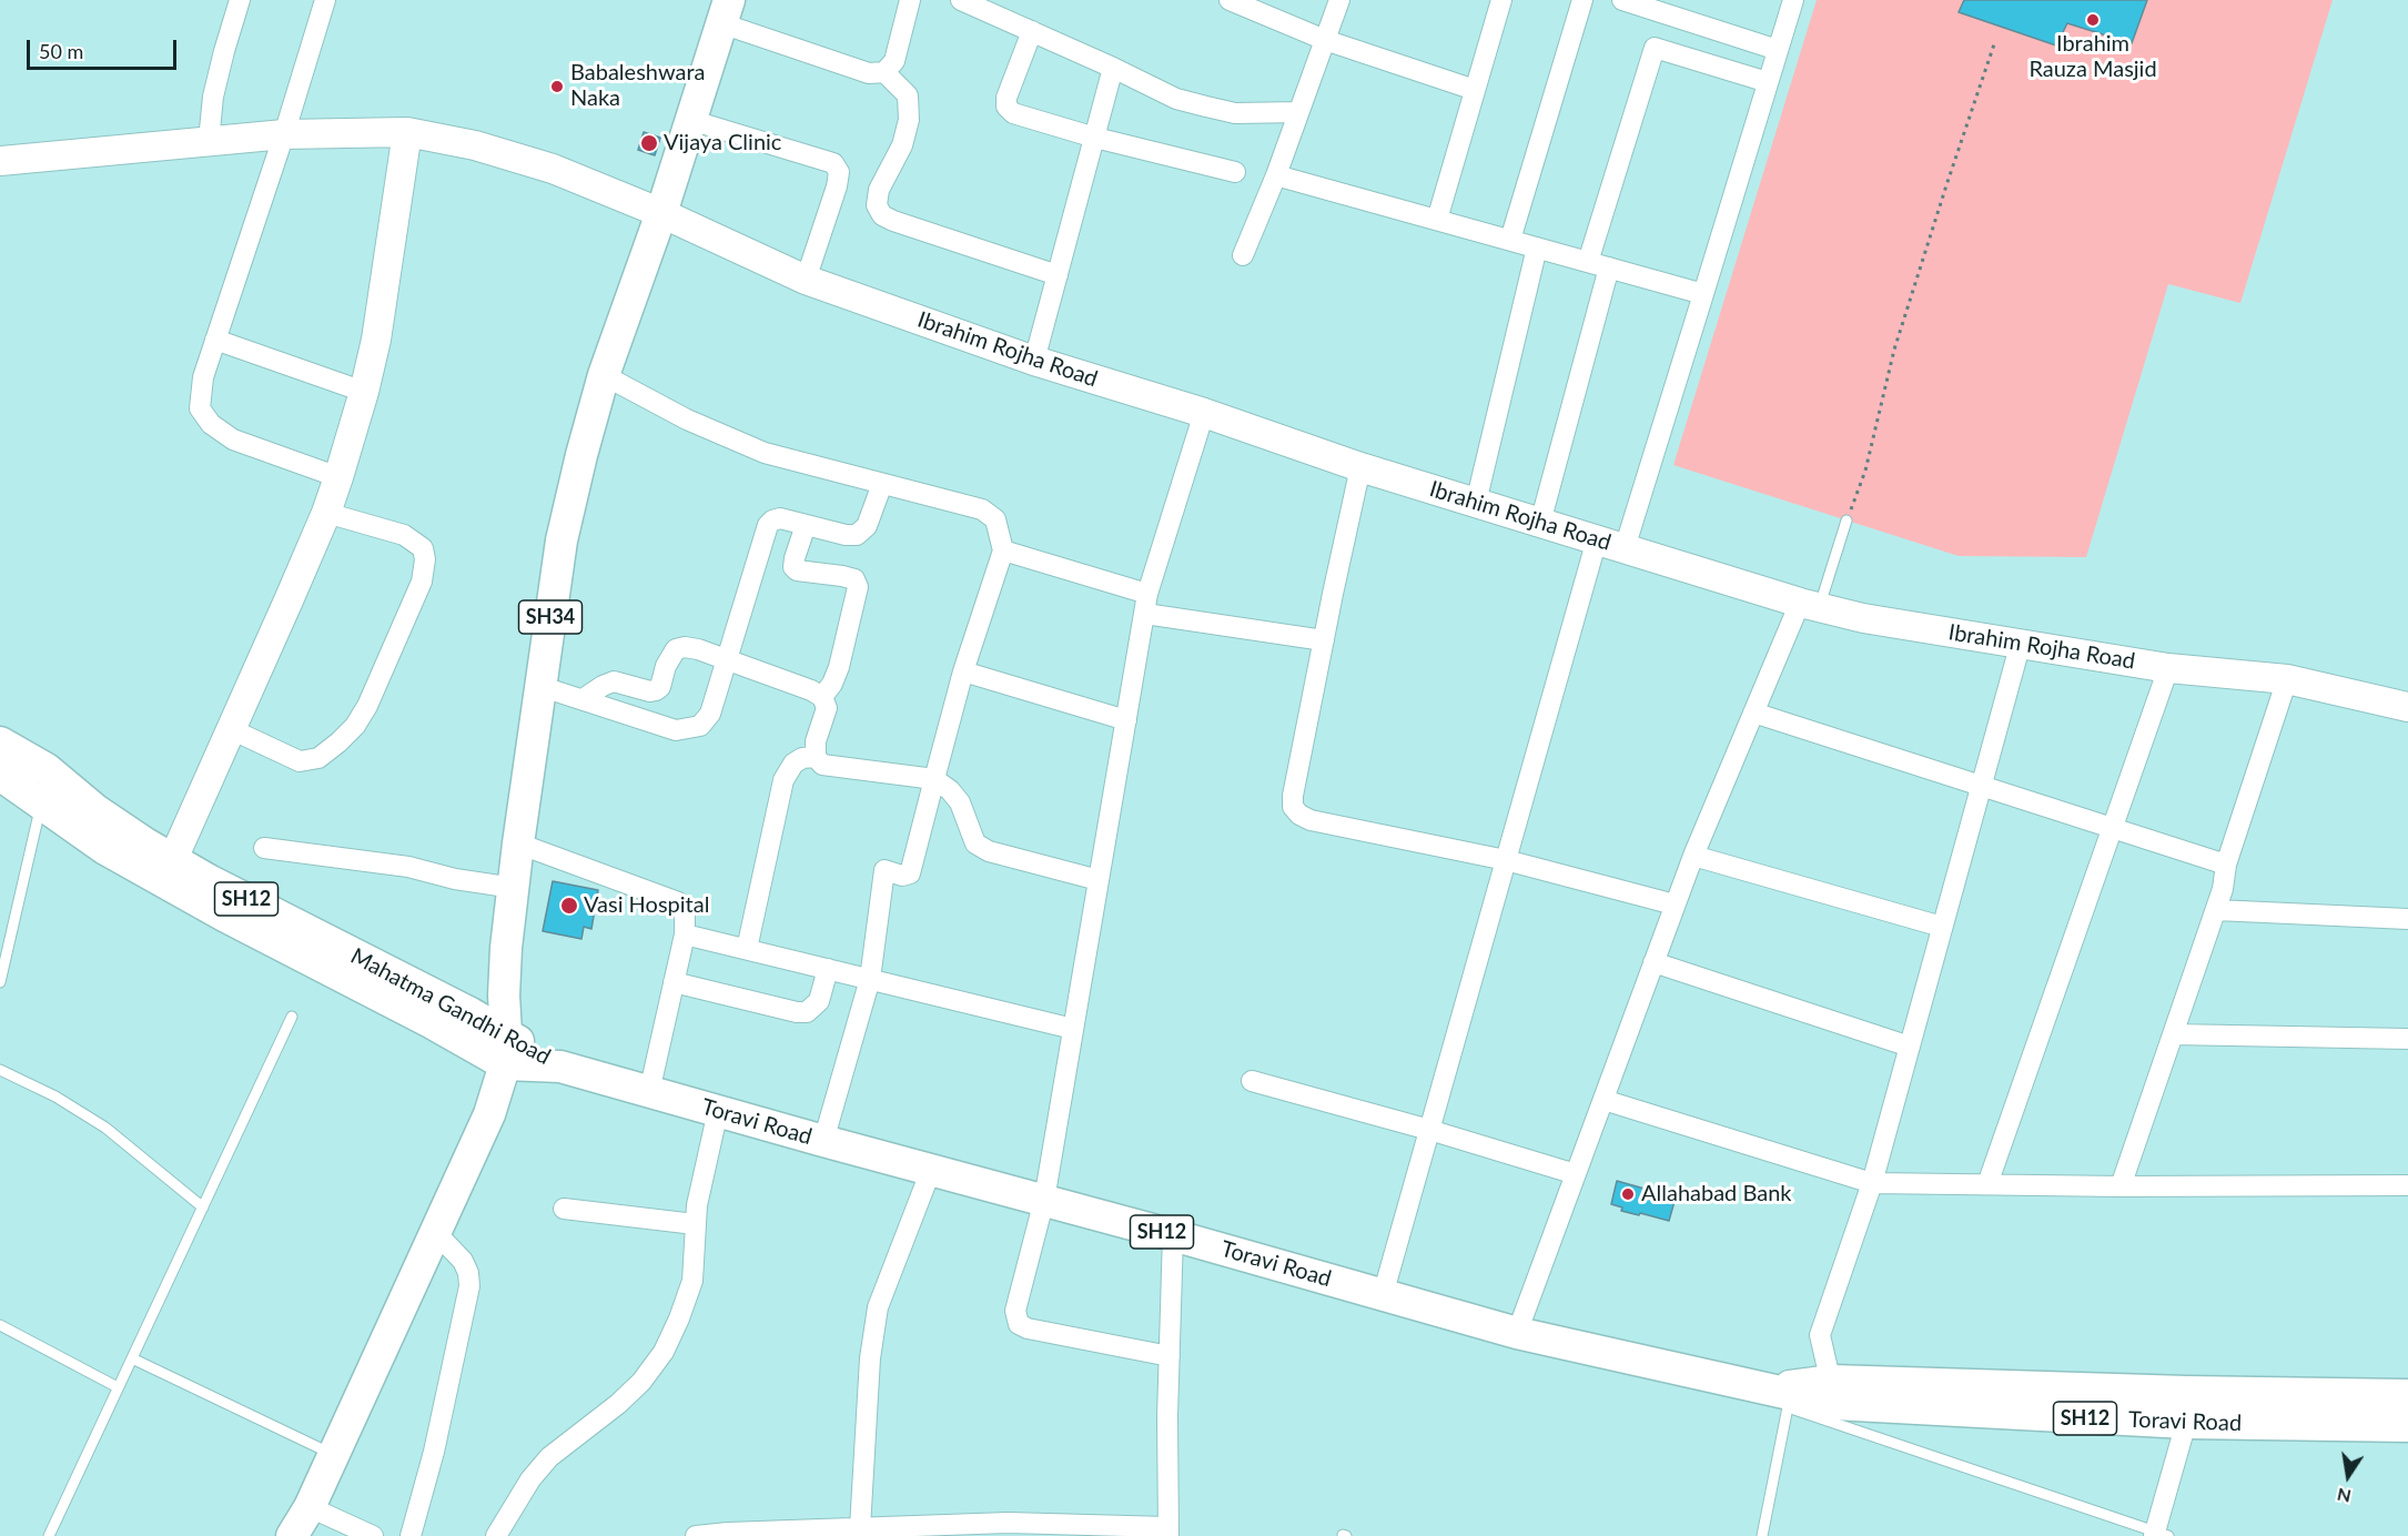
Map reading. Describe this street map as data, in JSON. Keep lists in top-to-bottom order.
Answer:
{
  "streets": {
    "main road": [
      "SH34",
      "SH12",
      "Mahatma Gandhi Road",
      "Toravi Road"
    ],
    "street": ["Ibrahim Rojha Road"]
  },
  "crossings": [
    ["Ibrahim Rojha Road", "SH34"],
    ["SH34", "Mahatma Gandhi Road"],
    ["Mahatma Gandhi Road", "Toravi Road"]
  ],
  "places": [
    "Ibrahim Rauza Masjid",
    "Babaleshwara Naka",
    "Vijaya Clinic",
    "Vasi Hospital",
    "Allahabad Bank"
  ],
  "scale_bar": "50 m",
  "north": "bottom"
}
